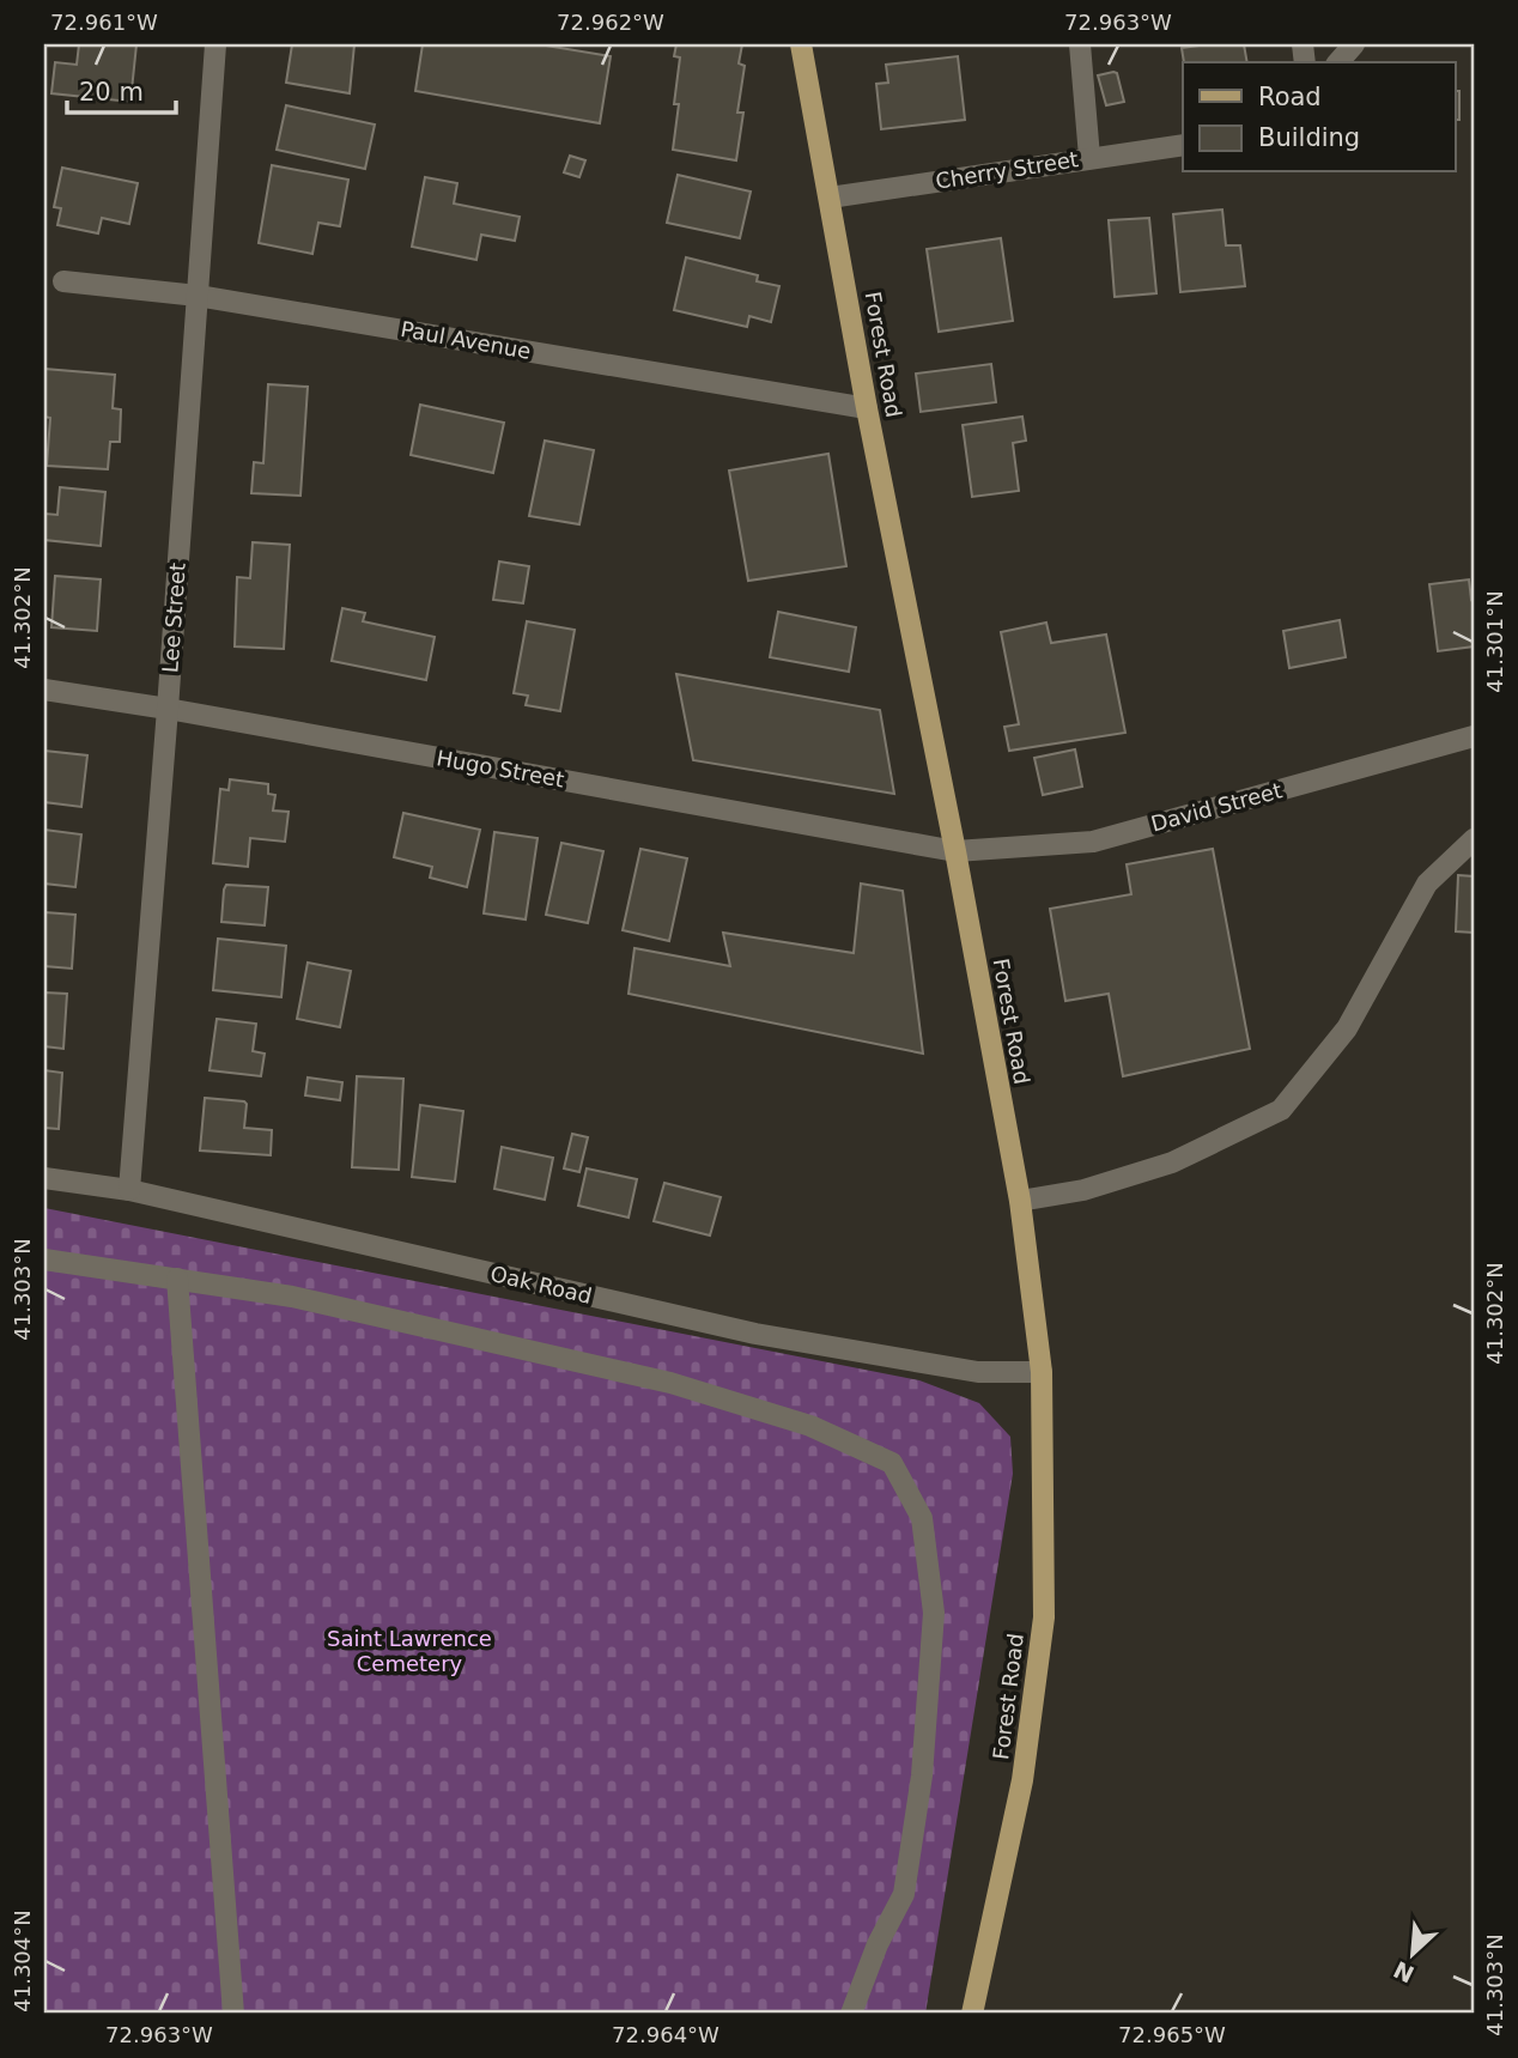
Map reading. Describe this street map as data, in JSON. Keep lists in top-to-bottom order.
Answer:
{
  "streets": {
    "main road": ["Forest Road"],
    "street": [
      "Cherry Street",
      "Paul Avenue",
      "Lee Street",
      "Hugo Street",
      "David Street",
      "Oak Road"
    ]
  },
  "crossings": [
    ["Cherry Street", "Forest Road"],
    ["Paul Avenue", "Forest Road"],
    ["Paul Avenue", "Lee Street"],
    ["Forest Road", "Hugo Street"],
    ["Forest Road", "David Street"],
    ["Forest Road", "Oak Road"],
    ["Lee Street", "Hugo Street"],
    ["Lee Street", "Oak Road"],
    ["Hugo Street", "David Street"]
  ],
  "parks": ["Saint Lawrence Cemetery"],
  "legend": ["Road", "Building"],
  "scale_bar": "20 m",
  "north": "bottom left",
  "coordinates": [
    "72.961°W",
    "72.962°W",
    "72.963°W",
    "41.302°N",
    "41.301°N",
    "41.303°N",
    "41.304°N",
    "72.964°W",
    "72.965°W"
  ]
}
